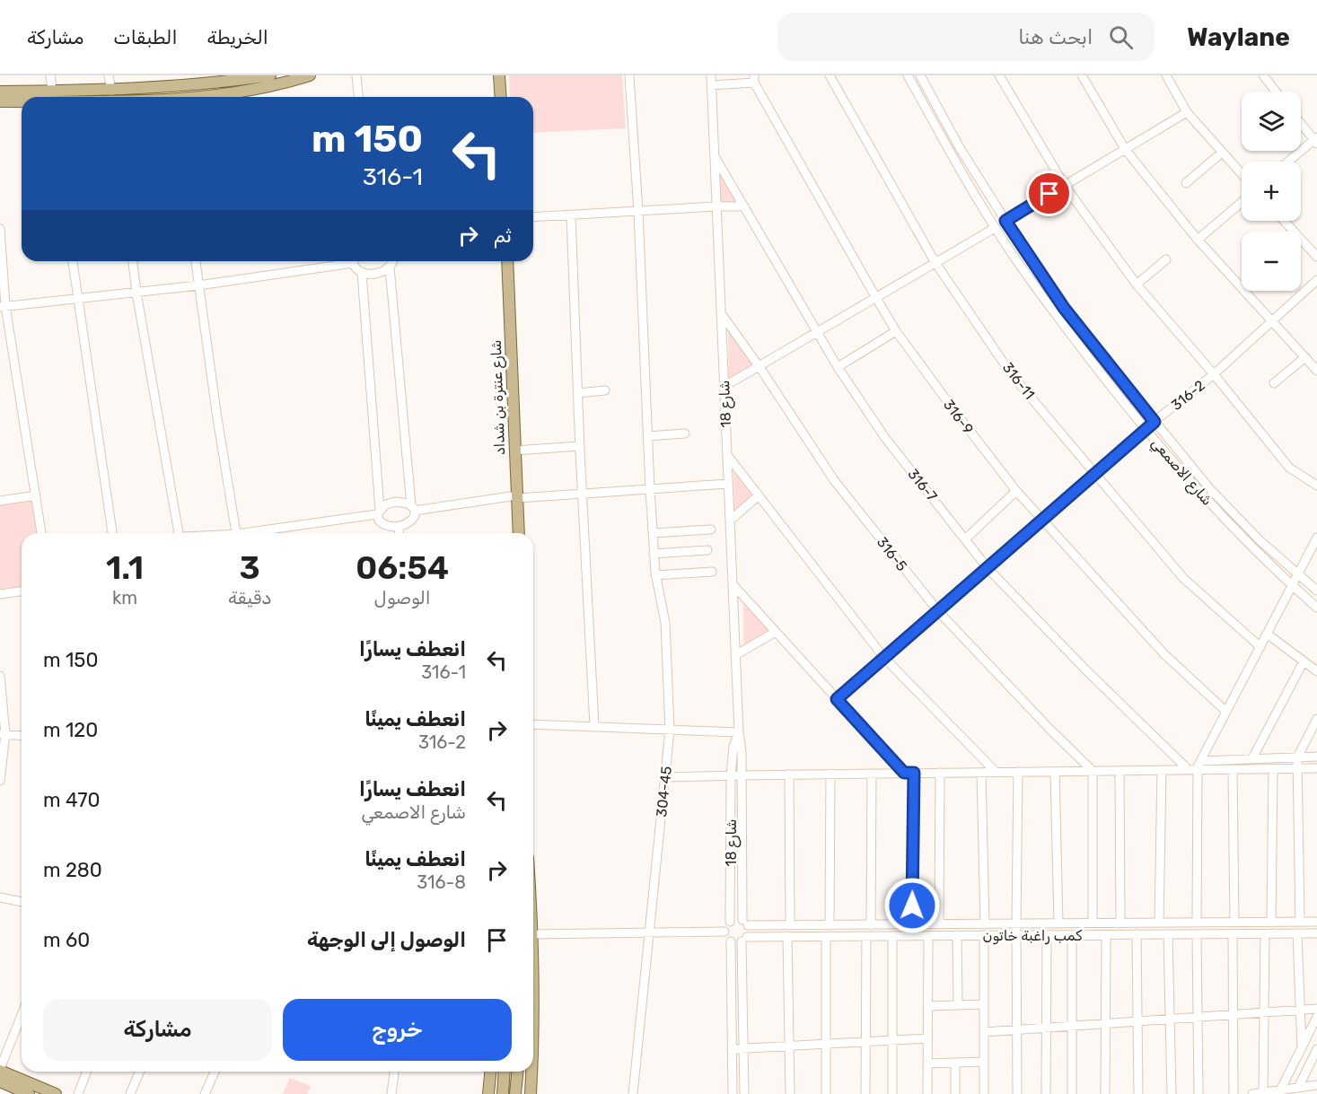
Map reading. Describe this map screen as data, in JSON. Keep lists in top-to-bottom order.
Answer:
{
  "streets": {
    "main road": ["شارع عنترة بن شداد"],
    "street": [
      "316-11",
      "316-2",
      "شارع 18",
      "316-9",
      "شارع الاصمعي",
      "316-7",
      "316-5",
      "304-45",
      "كمب راغبة خاتون"
    ]
  },
  "crossings": [
    ["316-11", "316-2"],
    ["316-2", "316-9"],
    ["316-2", "شارع الاصمعي"],
    ["316-2", "316-7"],
    ["316-2", "316-5"],
    ["شارع 18", "316-7"],
    ["شارع 18", "316-5"],
    ["شارع 18", "كمب راغبة خاتون"]
  ],
  "page": {
    "header": "Waylane",
    "search": "ابحث هنا",
    "nav": ["الخريطة", "الطبقات", "مشاركة"],
    "map_buttons": ["+", "−"],
    "turn": ["150 m", "316-1"],
    "then": "ثم",
    "eta": [
      "06:54",
      "الوصول",
      "3",
      "دقيقة",
      "1.1",
      "km"
    ],
    "list": [
      {
        "name": "انعطف يسارًا",
        "note": "316-1",
        "value": "150 m"
      },
      {
        "name": "انعطف يمينًا",
        "note": "316-2",
        "value": "120 m"
      },
      {
        "name": "انعطف يسارًا",
        "note": "شارع الاصمعي",
        "value": "470 m"
      },
      {
        "name": "انعطف يمينًا",
        "note": "316-8",
        "value": "280 m"
      },
      {
        "name": "الوصول إلى الوجهة",
        "value": "60 m"
      }
    ],
    "buttons": ["خروج", "مشاركة"]
  }
}
